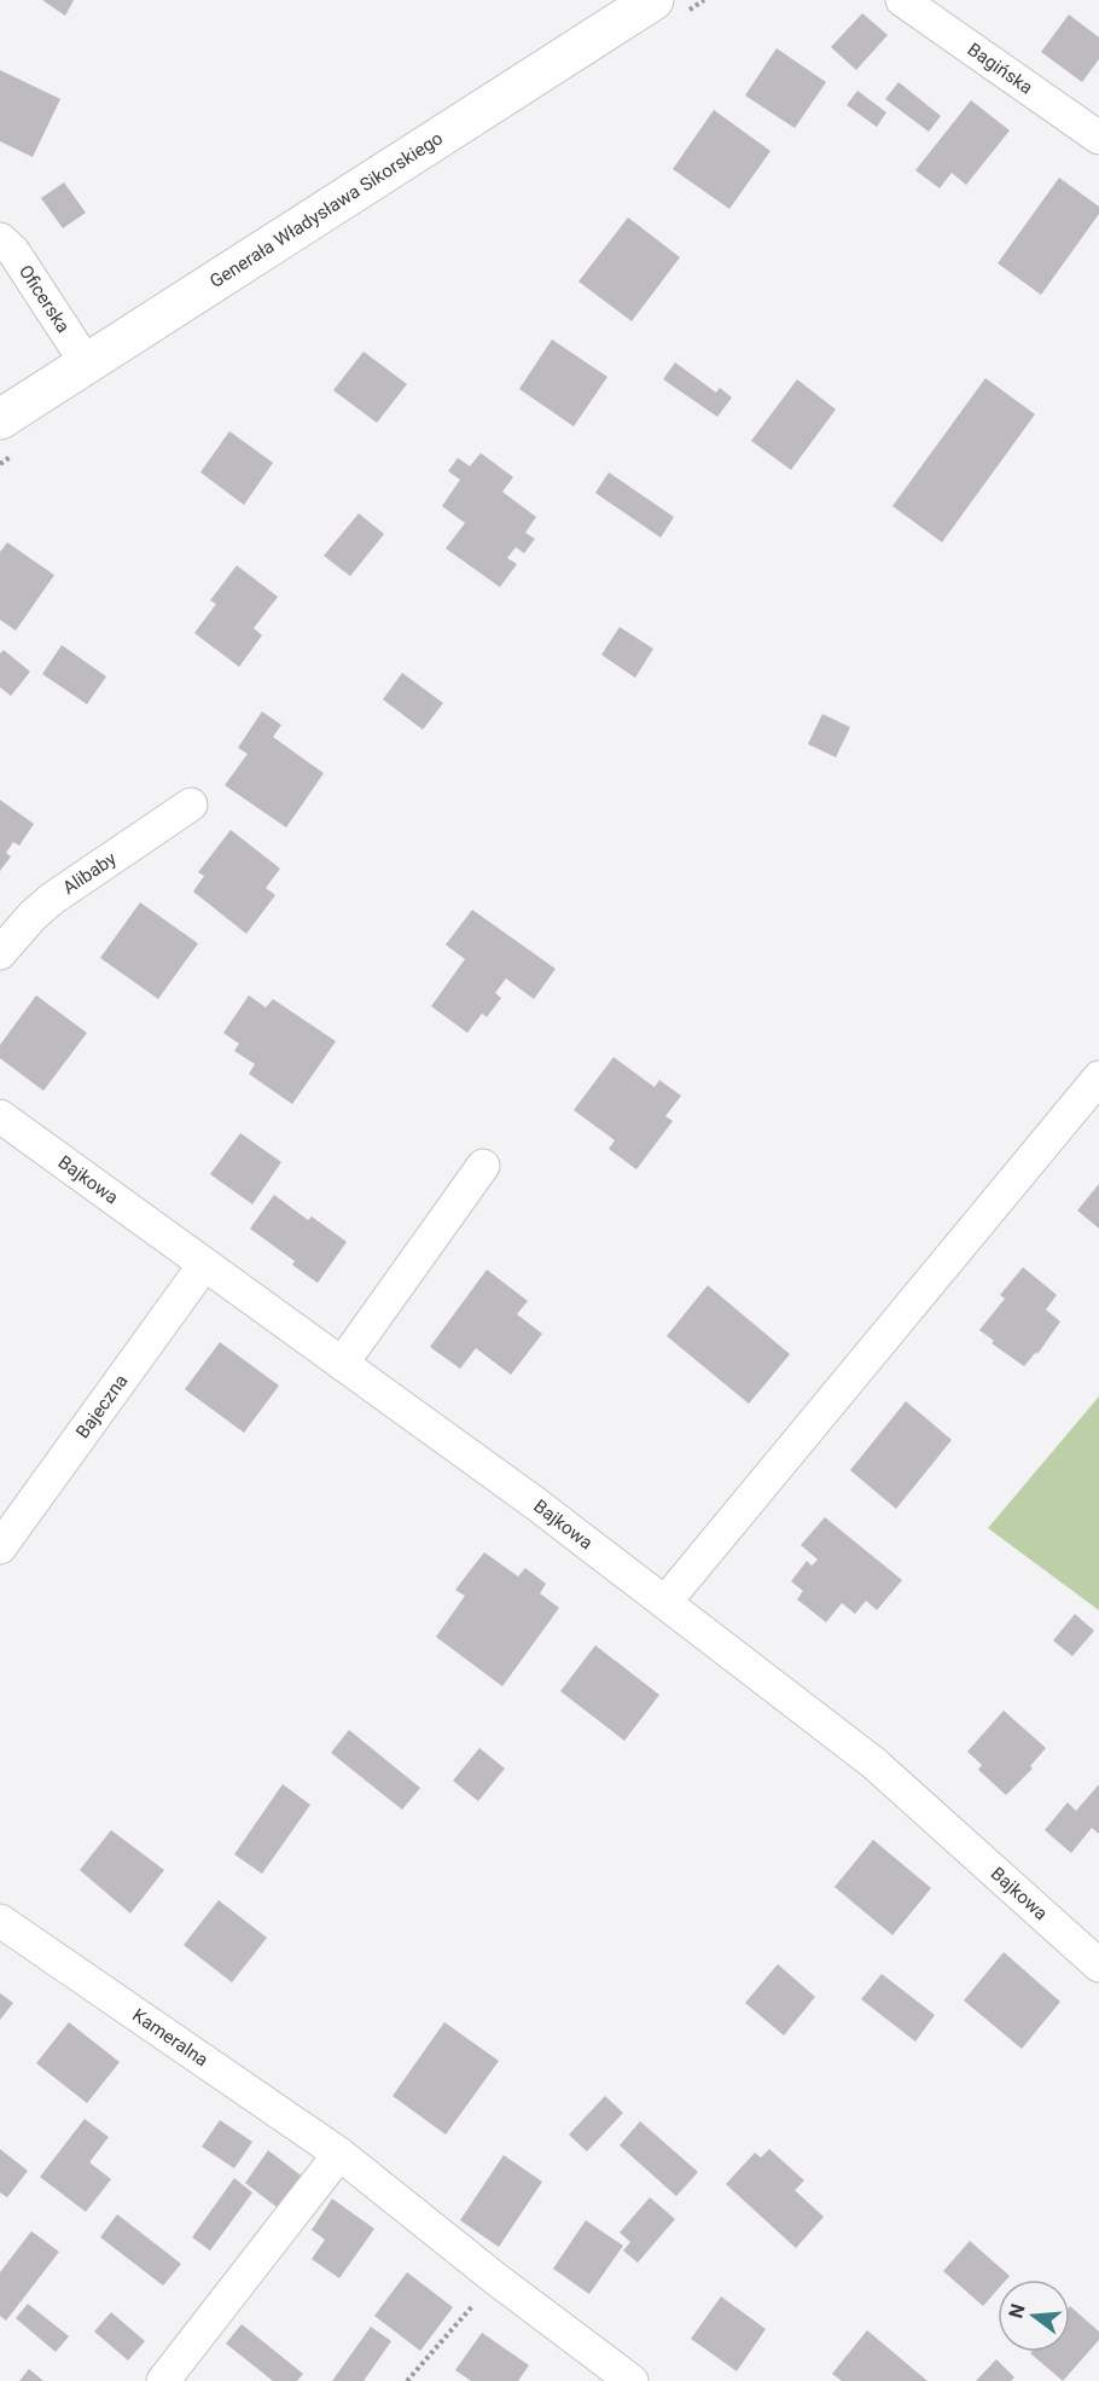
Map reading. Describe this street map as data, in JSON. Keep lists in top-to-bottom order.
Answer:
{
  "streets": {
    "street": [
      "Bagińska",
      "Generała Władysława Sikorskiego",
      "Oficerska",
      "Alibaby",
      "Bajkowa",
      "Bajeczna",
      "Kameralna"
    ]
  },
  "crossings": [
    ["Generała Władysława Sikorskiego", "Oficerska"],
    ["Bajkowa", "Bajeczna"]
  ],
  "north": "left"
}
